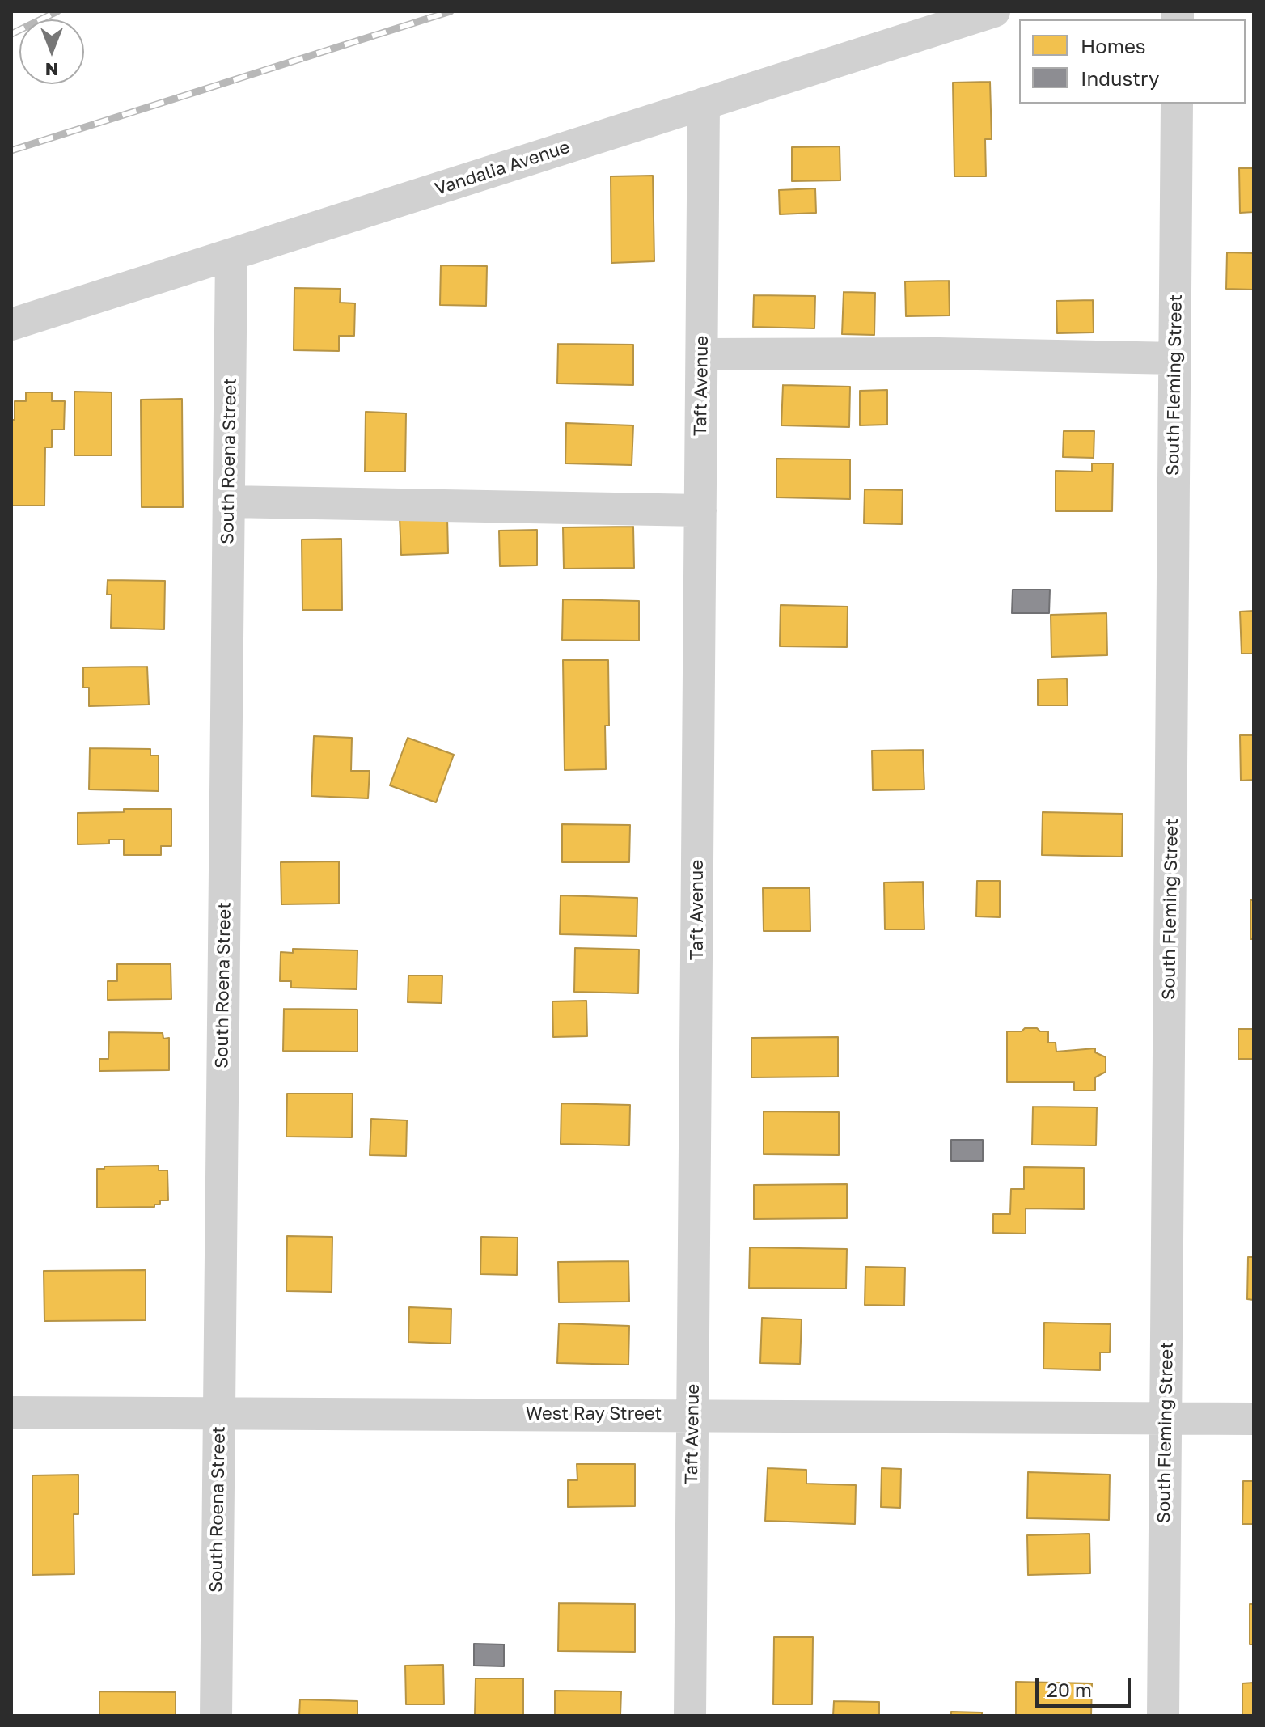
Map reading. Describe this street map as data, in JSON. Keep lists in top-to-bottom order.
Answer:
{
  "streets": {
    "street": [
      "Vandalia Avenue",
      "South Fleming Street",
      "Taft Avenue",
      "South Roena Street",
      "West Ray Street"
    ]
  },
  "crossings": [
    ["Vandalia Avenue", "Taft Avenue"],
    ["Vandalia Avenue", "South Roena Street"],
    ["South Fleming Street", "West Ray Street"],
    ["Taft Avenue", "West Ray Street"],
    ["South Roena Street", "West Ray Street"]
  ],
  "legend": ["Homes", "Industry"],
  "scale_bar": "20 m",
  "north": "bottom"
}
